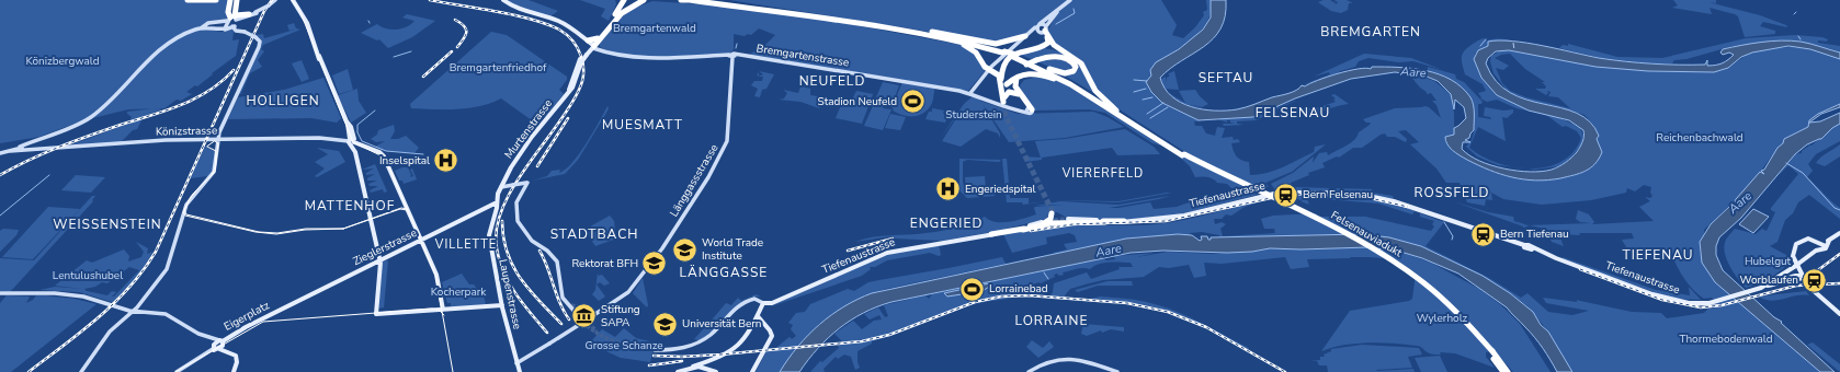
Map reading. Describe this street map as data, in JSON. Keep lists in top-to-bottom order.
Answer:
{
  "streets": {
    "highway": ["Felsenauviadukt"],
    "main road": [
      "Bremgartenstrasse",
      "Murtenstrasse",
      "Könizstrasse",
      "Länggassstrasse",
      "Tiefenaustrasse",
      "Zieglerstrasse",
      "Laupenstrasse",
      "Eigerplatz"
    ]
  },
  "crossings": [
    ["Bremgartenstrasse", "Murtenstrasse"],
    ["Bremgartenstrasse", "Länggassstrasse"],
    ["Murtenstrasse", "Zieglerstrasse"],
    ["Murtenstrasse", "Laupenstrasse"],
    ["Zieglerstrasse", "Laupenstrasse"],
    ["Zieglerstrasse", "Eigerplatz"]
  ],
  "districts": [
    "BREMGARTEN",
    "SEFTAU",
    "NEUFELD",
    "HOLLIGEN",
    "FELSENAU",
    "MUESMATT",
    "VIERERFELD",
    "ROSSFELD",
    "MATTENHOF",
    "ENGERIED",
    "WEISSENSTEIN",
    "STADTBACH",
    "VILLETTE",
    "TIEFENAU",
    "LÄNGGASSE",
    "LORRAINE"
  ],
  "water": ["Aare"],
  "parks": [
    "Bremgartenwald",
    "Könizbergwald",
    "Bremgartenfriedhof",
    "Studerstein",
    "Reichenbachwald",
    "Hubelgut",
    "Lentulushubel",
    "Kocherpark",
    "Wylerholz",
    "Thormebodenwald",
    "Grosse Schanze"
  ],
  "places": {
    "sports": ["Stadion Neufeld", "Lorrainebad"],
    "hospital": ["Inselspital", "Engeriedspital"],
    "station": ["Bern Felsenau", "Bern Tiefenau", "Worblaufen"],
    "school or university": ["World Trade Institute", "Rektorat BFH", "Universität Bern"],
    "museum": ["Stiftung SAPA"]
  }
}
